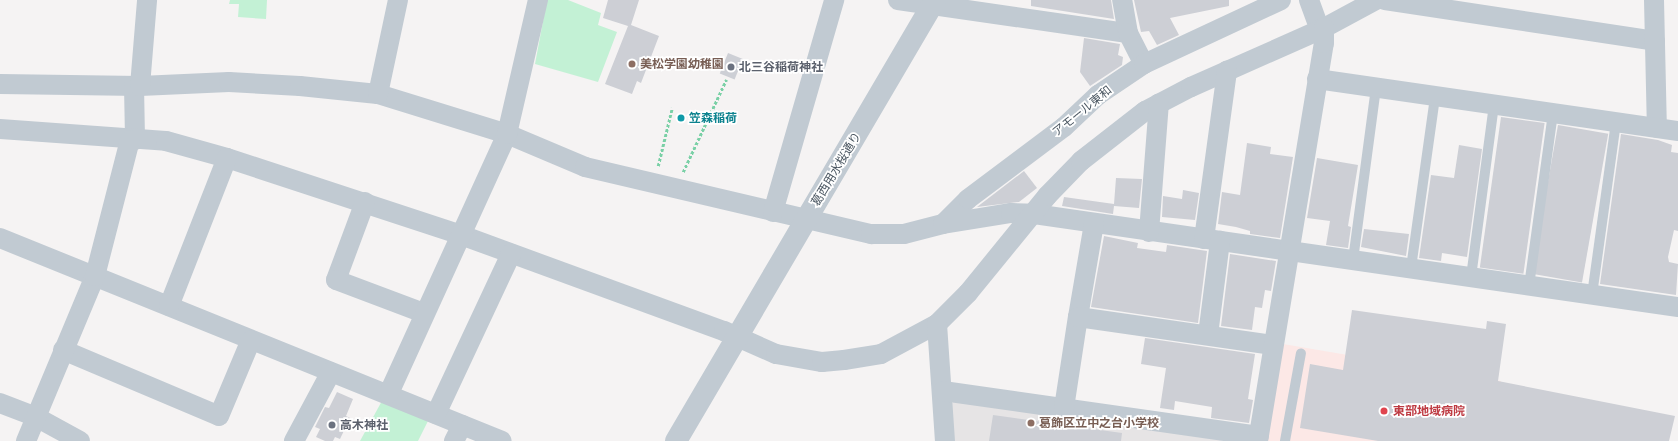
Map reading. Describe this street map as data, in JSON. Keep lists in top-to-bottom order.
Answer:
{
  "streets": {
    "street": ["アモール東和", "葛西用水桜通り"]
  },
  "places": [
    "美松学園幼稚園",
    "北三谷稲荷神社",
    "笠森稲荷",
    "東部地域病院",
    "葛飾区立中之台小学校",
    "高木神社"
  ]
}
